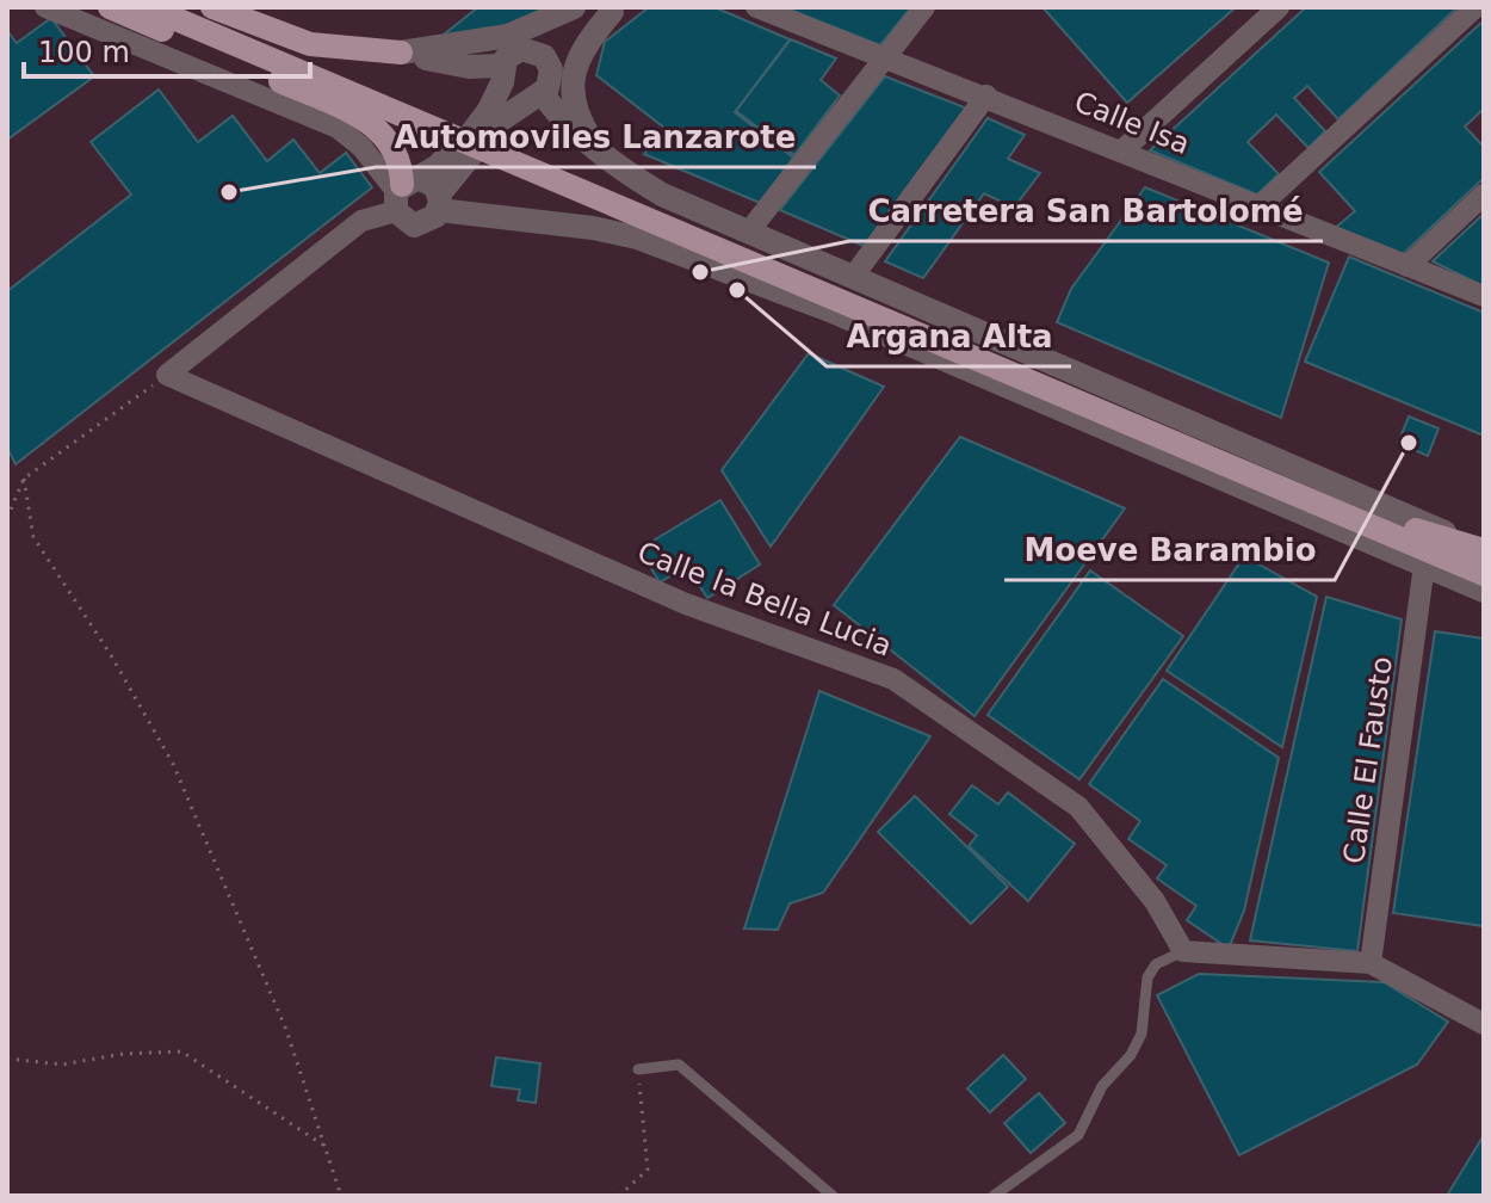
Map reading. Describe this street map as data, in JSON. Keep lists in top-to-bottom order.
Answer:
{
  "streets": {
    "street": ["Calle Isa", "Calle la Bella Lucia", "Calle El Fausto"]
  },
  "places": [
    "Automoviles Lanzarote",
    "Carretera San Bartolomé",
    "Argana Alta",
    "Moeve Barambio"
  ],
  "scale_bar": "100 m"
}
